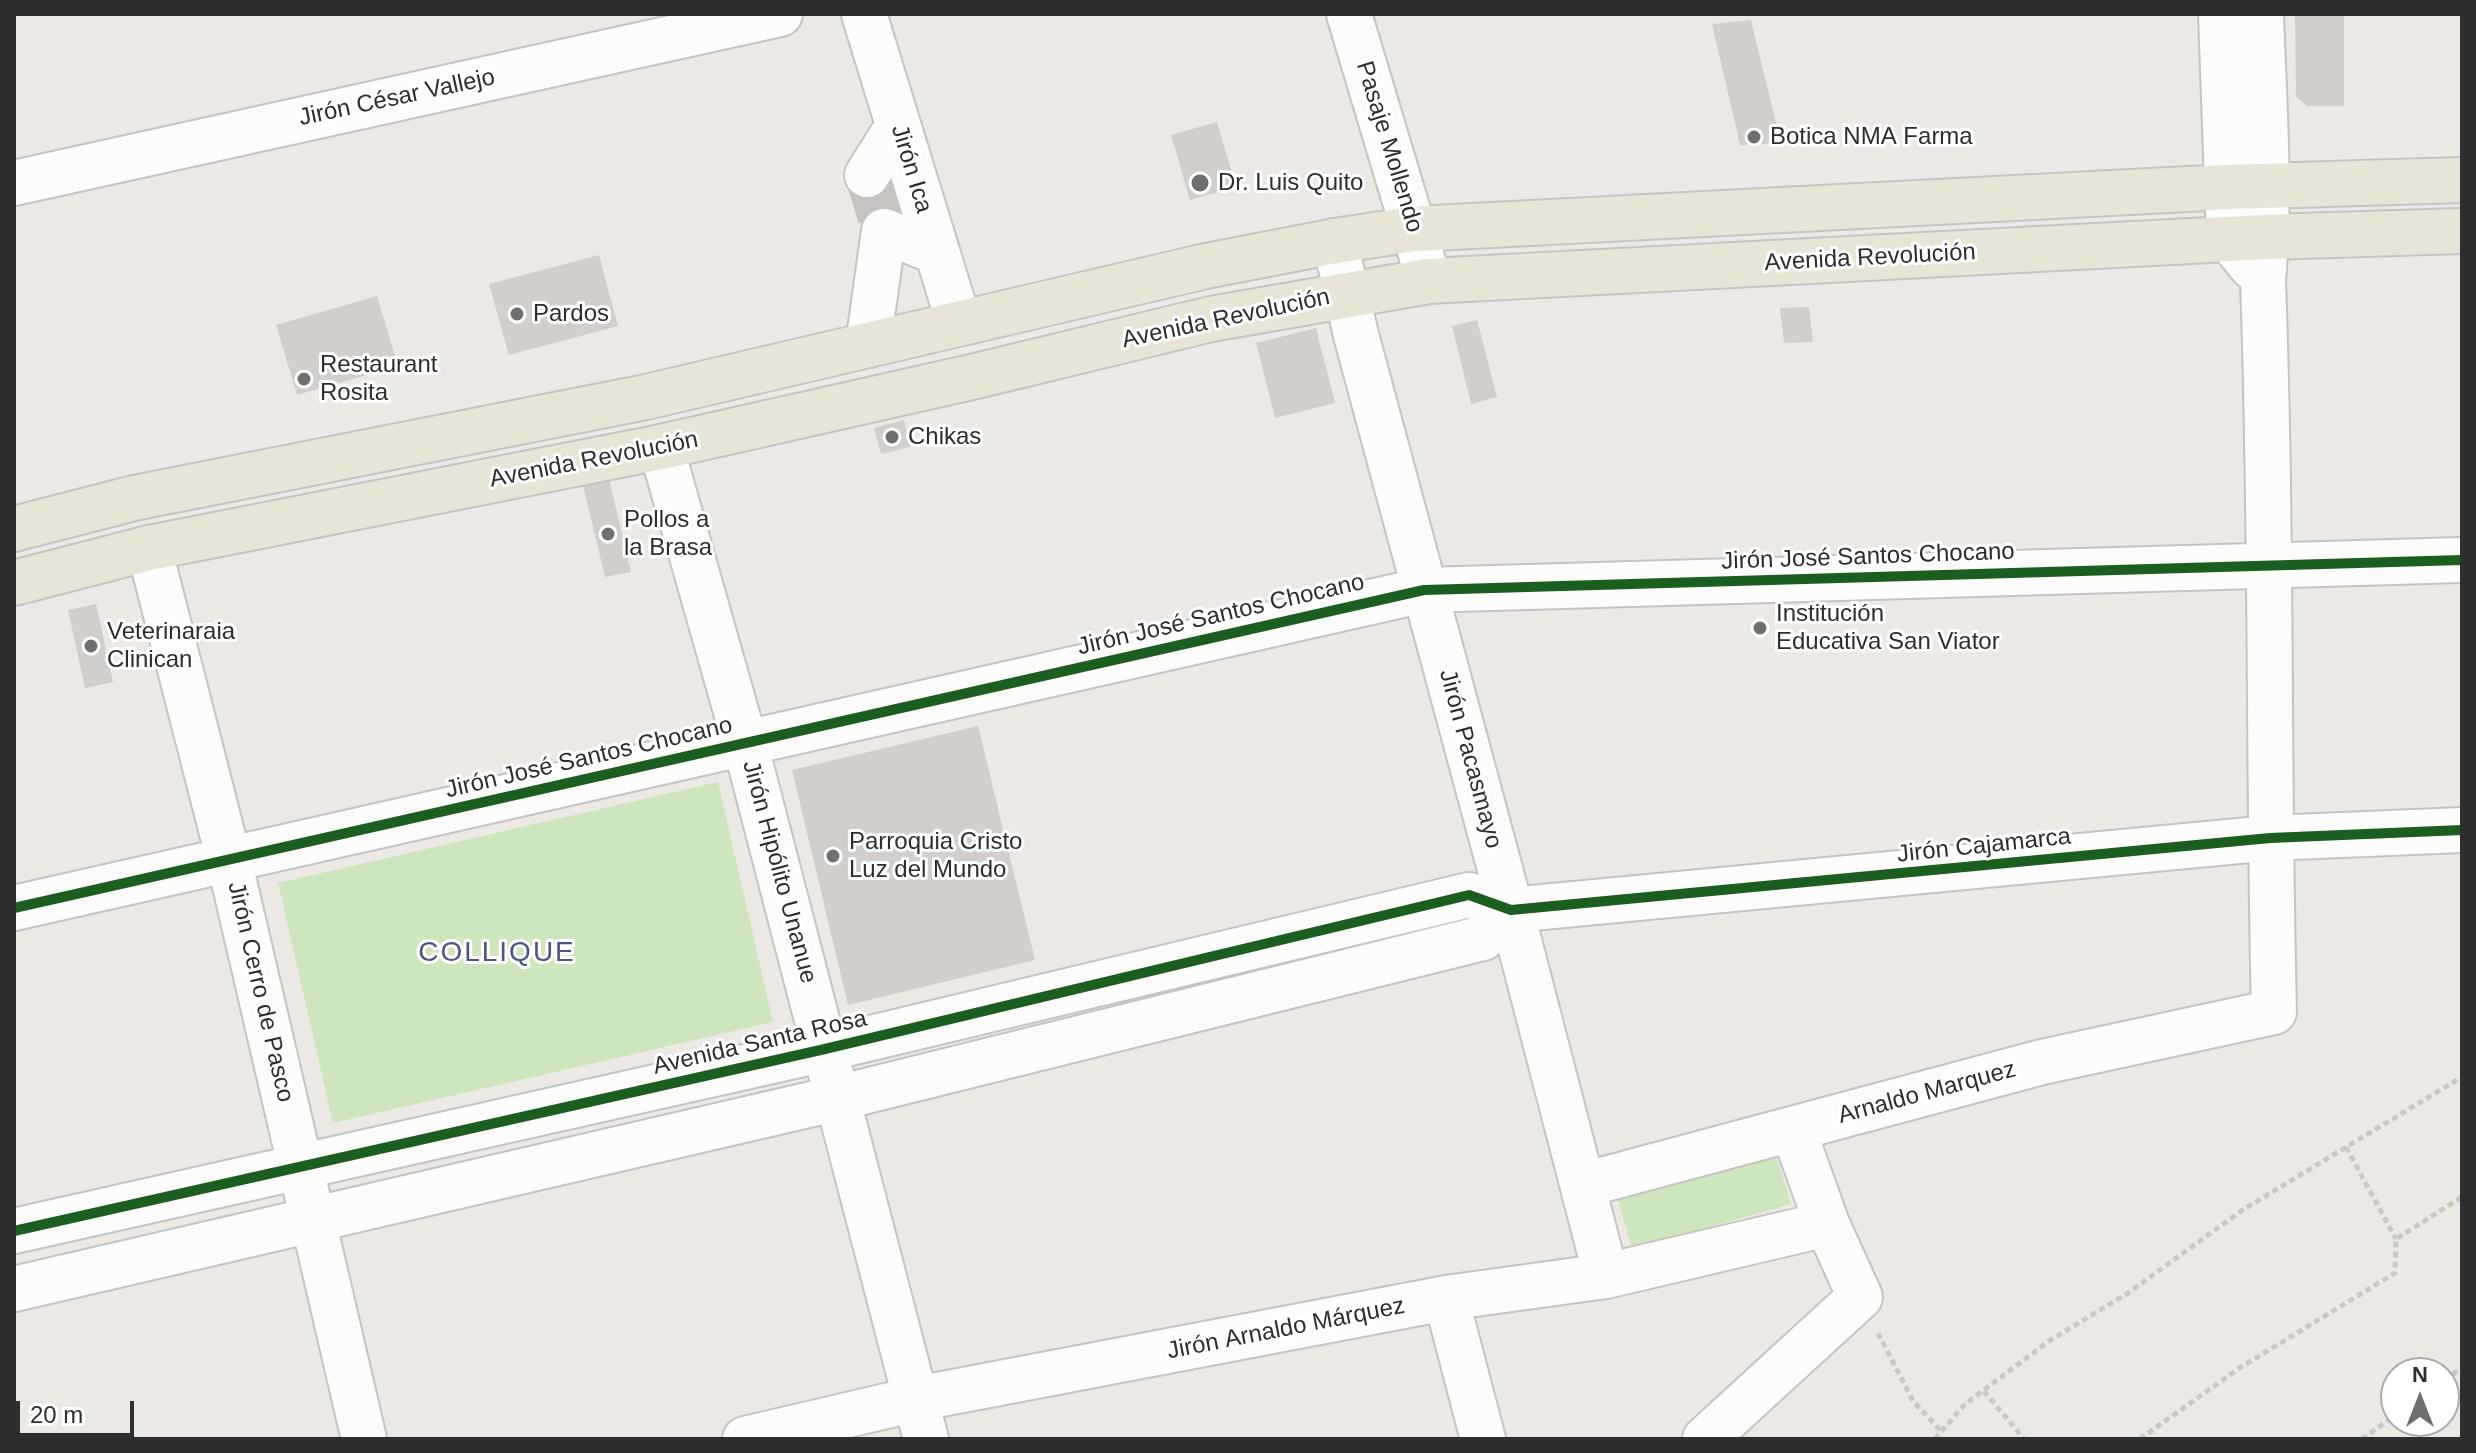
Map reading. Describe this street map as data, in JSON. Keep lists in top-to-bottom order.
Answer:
{
  "streets": {
    "main road": ["Avenida Revolución"],
    "street": [
      "Jirón César Vallejo",
      "Pasaje Mollendo",
      "Jirón Ica",
      "Jirón José Santos Chocano",
      "Jirón Pacasmayo",
      "Jirón Cajamarca",
      "Jirón Hipólito Unanue",
      "Jirón Cerro de Pasco",
      "Avenida Santa Rosa",
      "Arnaldo Marquez",
      "Jirón Arnaldo Márquez"
    ]
  },
  "crossings": [
    ["Pasaje Mollendo", "Avenida Revolución"],
    ["Avenida Revolución", "Jirón Pacasmayo"],
    ["Avenida Revolución", "Jirón Hipólito Unanue"],
    ["Avenida Revolución", "Jirón Cerro de Pasco"],
    ["Jirón José Santos Chocano", "Jirón Pacasmayo"],
    ["Jirón José Santos Chocano", "Jirón Hipólito Unanue"],
    ["Jirón José Santos Chocano", "Jirón Cerro de Pasco"],
    ["Jirón Pacasmayo", "Jirón Cajamarca"],
    ["Jirón Pacasmayo", "Avenida Santa Rosa"],
    ["Jirón Pacasmayo", "Arnaldo Marquez"],
    ["Jirón Pacasmayo", "Jirón Arnaldo Márquez"],
    ["Jirón Cajamarca", "Avenida Santa Rosa"],
    ["Jirón Cajamarca", "Arnaldo Marquez"],
    ["Jirón Hipólito Unanue", "Avenida Santa Rosa"],
    ["Jirón Hipólito Unanue", "Jirón Arnaldo Márquez"],
    ["Jirón Cerro de Pasco", "Avenida Santa Rosa"]
  ],
  "districts": ["COLLIQUE"],
  "places": [
    "Botica NMA Farma",
    "Dr. Luis Quito",
    "Pardos",
    "Restaurant Rosita",
    "Chikas",
    "Pollos a la Brasa",
    "Institución Educativa San Viator",
    "Veterinaraia Clinican",
    "Parroquia Cristo Luz del Mundo"
  ],
  "scale_bar": "20 m",
  "north": "top"
}
